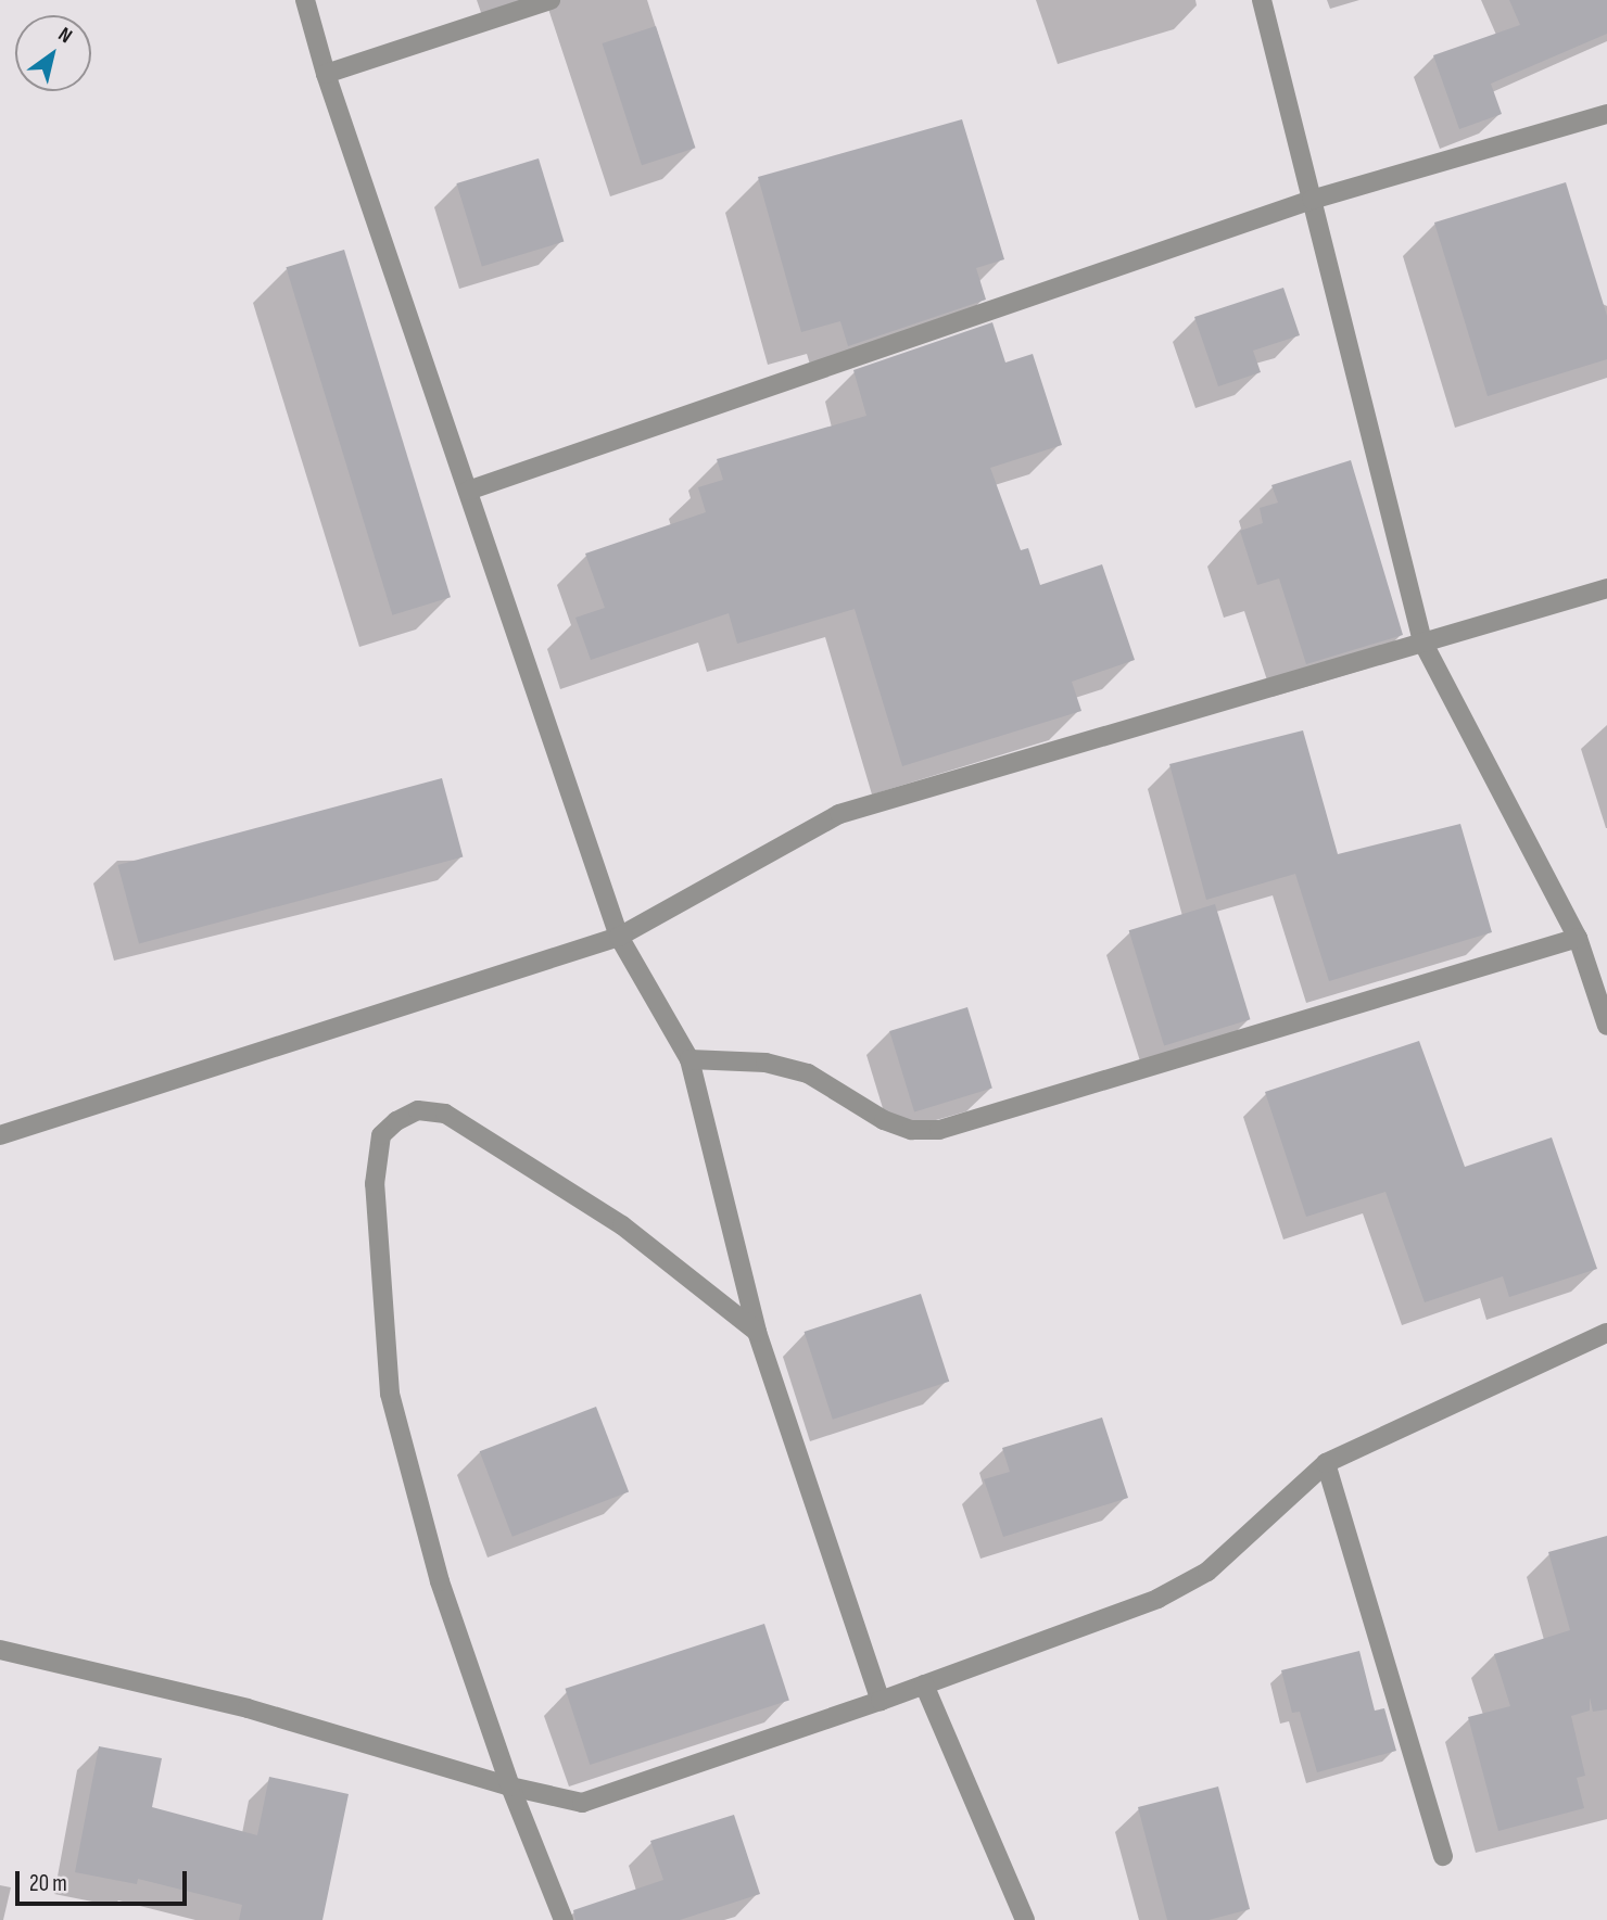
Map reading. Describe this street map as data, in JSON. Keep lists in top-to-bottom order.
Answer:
{
  "scale_bar": "20 m",
  "north": "top right"
}
